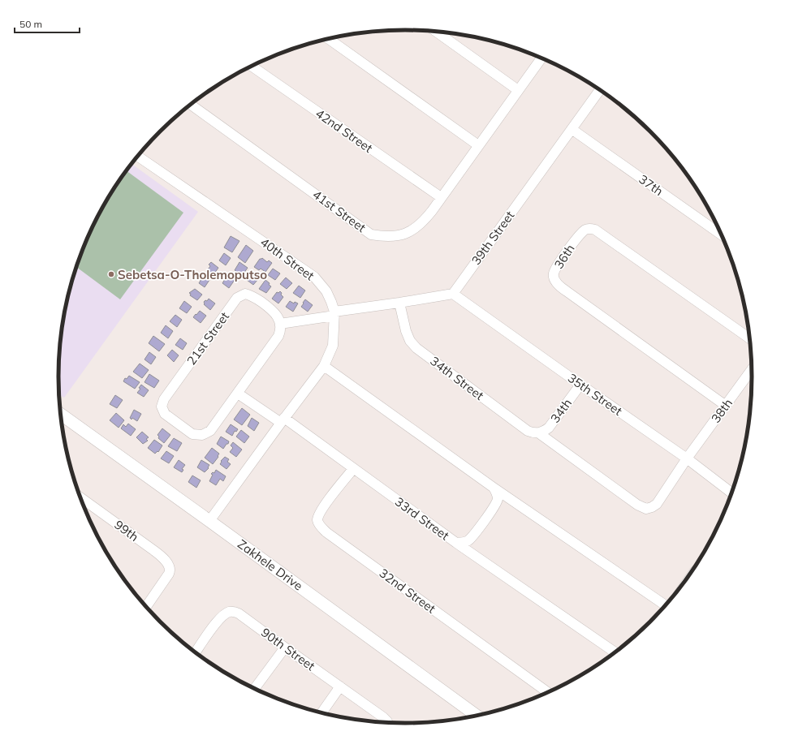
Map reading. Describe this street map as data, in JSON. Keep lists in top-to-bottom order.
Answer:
{
  "streets": {
    "street": [
      "42nd Street",
      "37th",
      "41st Street",
      "39th Street",
      "36th",
      "40th Street",
      "21st Street",
      "34th Street",
      "35th Street",
      "34th",
      "38th",
      "33rd Street",
      "99th",
      "Zakhele Drive",
      "32nd Street",
      "90th Street"
    ]
  },
  "crossings": [
    ["42nd Street", "41st Street"],
    ["37th", "39th Street"],
    ["39th Street", "35th Street"],
    ["36th", "38th"],
    ["40th Street", "33rd Street"],
    ["40th Street", "Zakhele Drive"],
    ["21st Street", "33rd Street"],
    ["34th Street", "35th Street"],
    ["34th Street", "34th"],
    ["34th Street", "38th"],
    ["35th Street", "34th"],
    ["35th Street", "38th"],
    ["33rd Street", "32nd Street"]
  ],
  "places": ["Sebetsa-O-Tholemoputso"],
  "scale_bar": "50 m"
}
